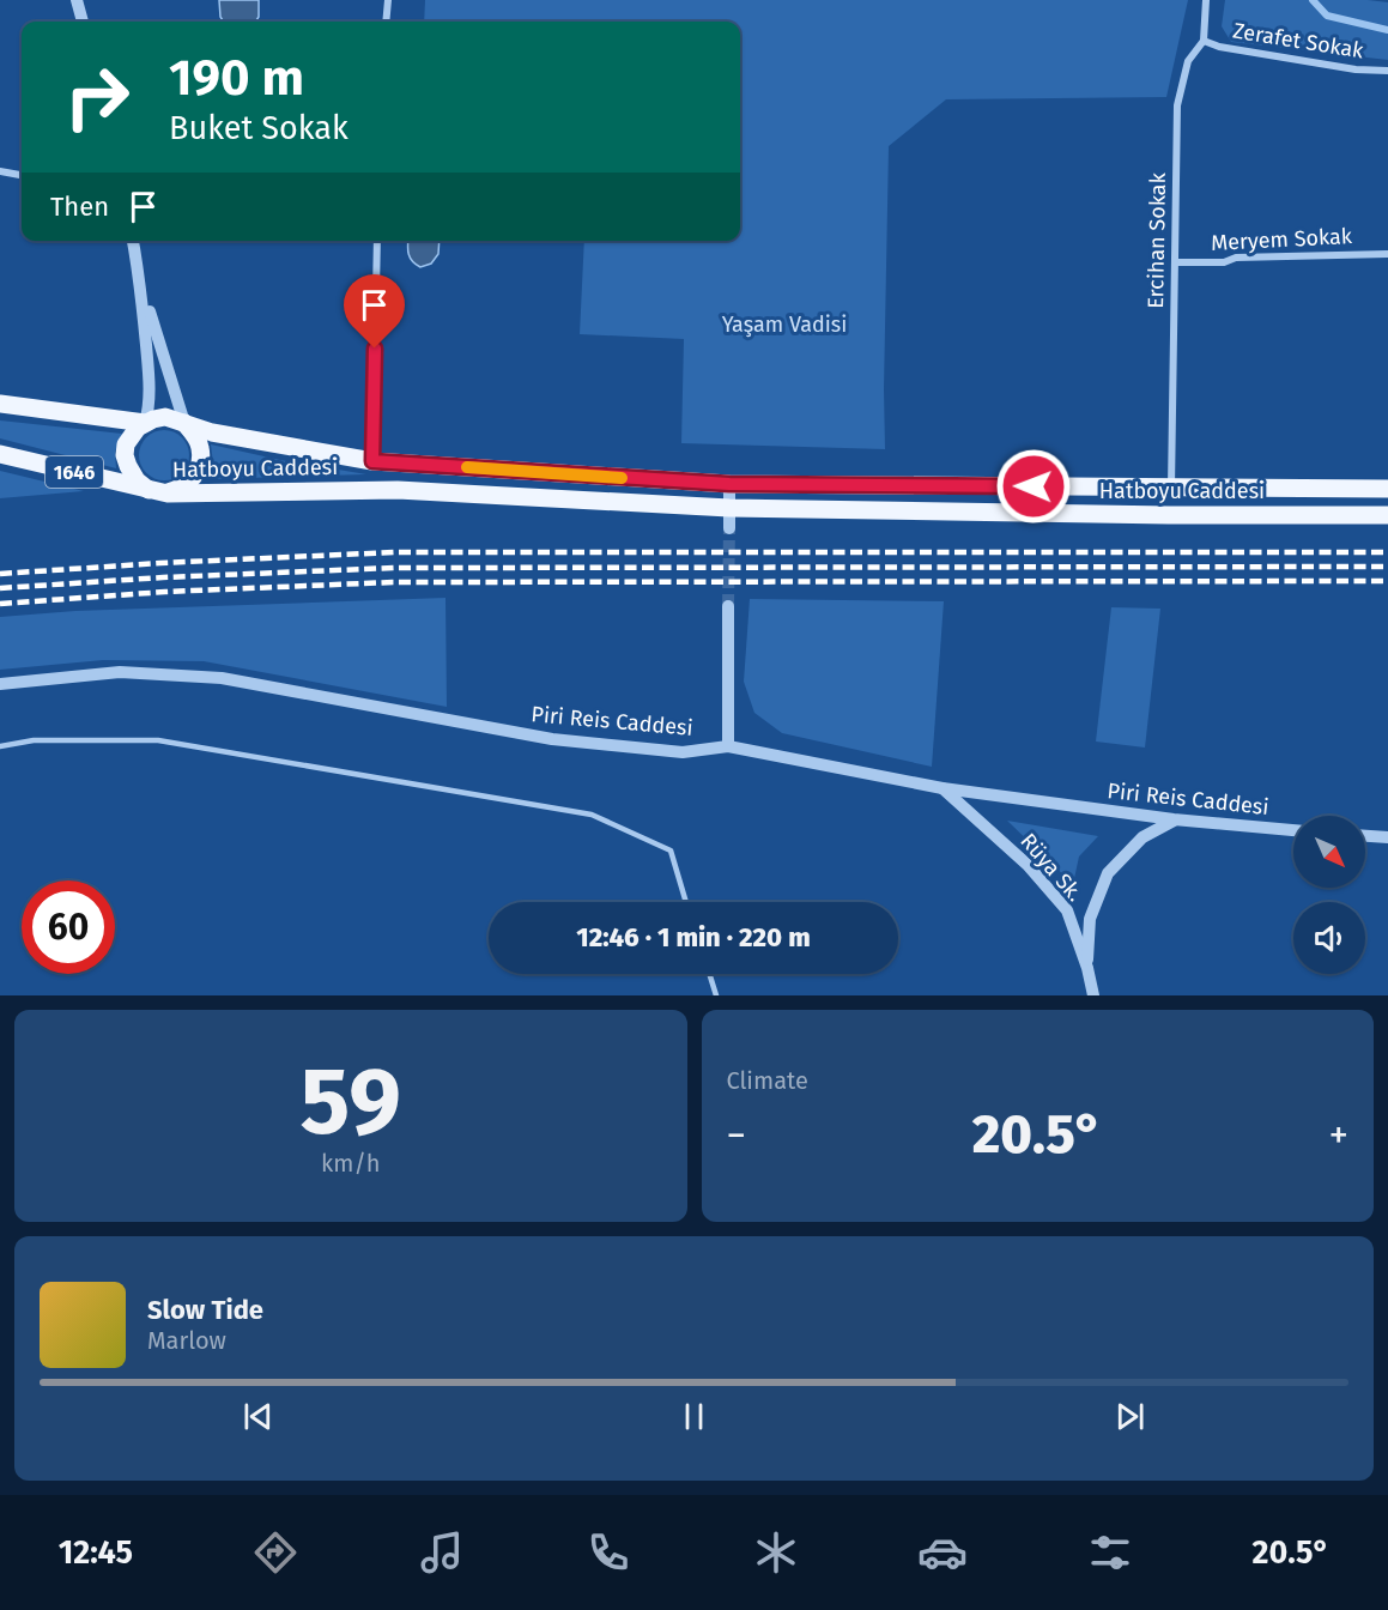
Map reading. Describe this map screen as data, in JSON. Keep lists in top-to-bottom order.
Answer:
{
  "streets": {
    "main road": ["Hatboyu Caddesi", "1646"],
    "street": [
      "Zerafet Sokak",
      "Meryem Sokak",
      "Ercihan Sokak",
      "Piri Reis Caddesi",
      "Rüya Sk."
    ]
  },
  "crossings": [
    ["Zerafet Sokak", "Ercihan Sokak"],
    ["Meryem Sokak", "Ercihan Sokak"],
    ["Ercihan Sokak", "Hatboyu Caddesi"],
    ["Piri Reis Caddesi", "Rüya Sk."]
  ],
  "parks": ["Yaşam Vadisi"],
  "north": "bottom right",
  "page": {
    "turn": ["190 m", "Buket Sokak"],
    "then": "Then",
    "limit": "60",
    "trip": "12:46 · 1 min · 220 m",
    "tile": [
      ["59", "km/h"],
      "Climate"
    ],
    "heat": ["−", "20.5°", "+"],
    "song": ["Slow Tide", "Marlow"],
    "tabs": ["12:45", "20.5°"]
  }
}
